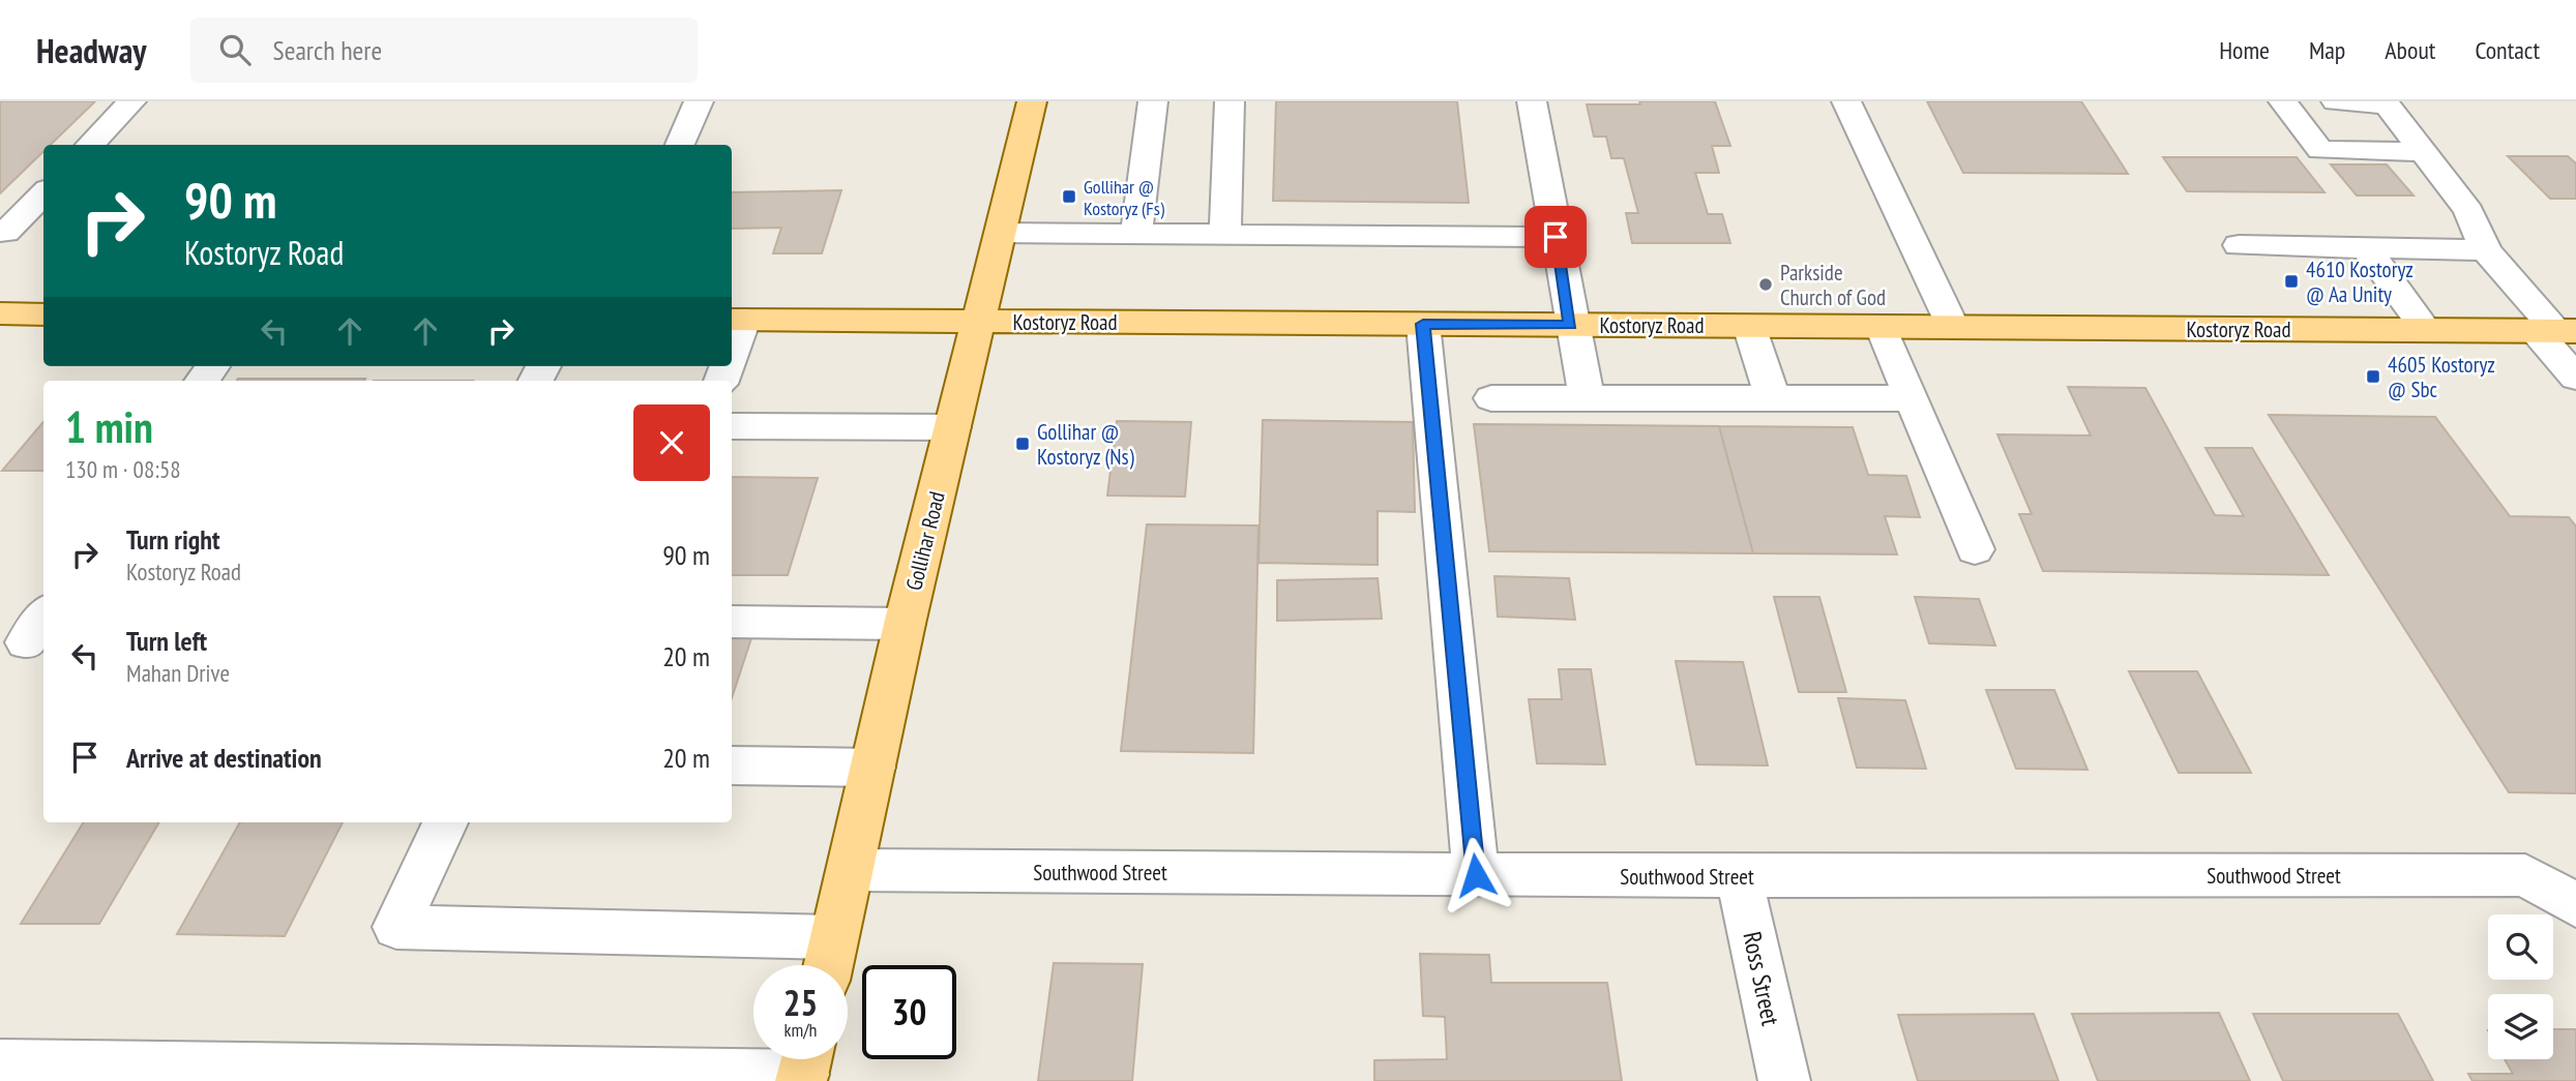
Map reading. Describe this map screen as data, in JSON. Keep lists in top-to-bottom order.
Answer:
{
  "streets": {
    "main road": ["Kostoryz Road", "Gollihar Road"],
    "street": ["Southwood Street", "Ross Street"]
  },
  "crossings": [
    ["Kostoryz Road", "Gollihar Road"],
    ["Gollihar Road", "Southwood Street"],
    ["Southwood Street", "Ross Street"]
  ],
  "places": {
    "transit": [
      "Gollihar @ Kostoryz (Fs)",
      "4610 Kostoryz @ Aa Unity",
      "4605 Kostoryz @ Sbc",
      "Gollihar @ Kostoryz (Ns)"
    ],
    "other": ["Parkside Church of God"]
  },
  "page": {
    "header": "Headway",
    "search": "Search here",
    "nav": [
      "Home",
      "Map",
      "About",
      "Contact"
    ],
    "turn": ["90 m", "Kostoryz Road"],
    "heading": ["1 min", "130 m · 08:58"],
    "list": [
      {
        "name": "Turn right",
        "note": "Kostoryz Road",
        "value": "90 m"
      },
      {
        "name": "Turn left",
        "note": "Mahan Drive",
        "value": "20 m"
      },
      {
        "name": "Arrive at destination",
        "value": "20 m"
      }
    ],
    "speed": "25 km/h",
    "limit": "30"
  }
}
